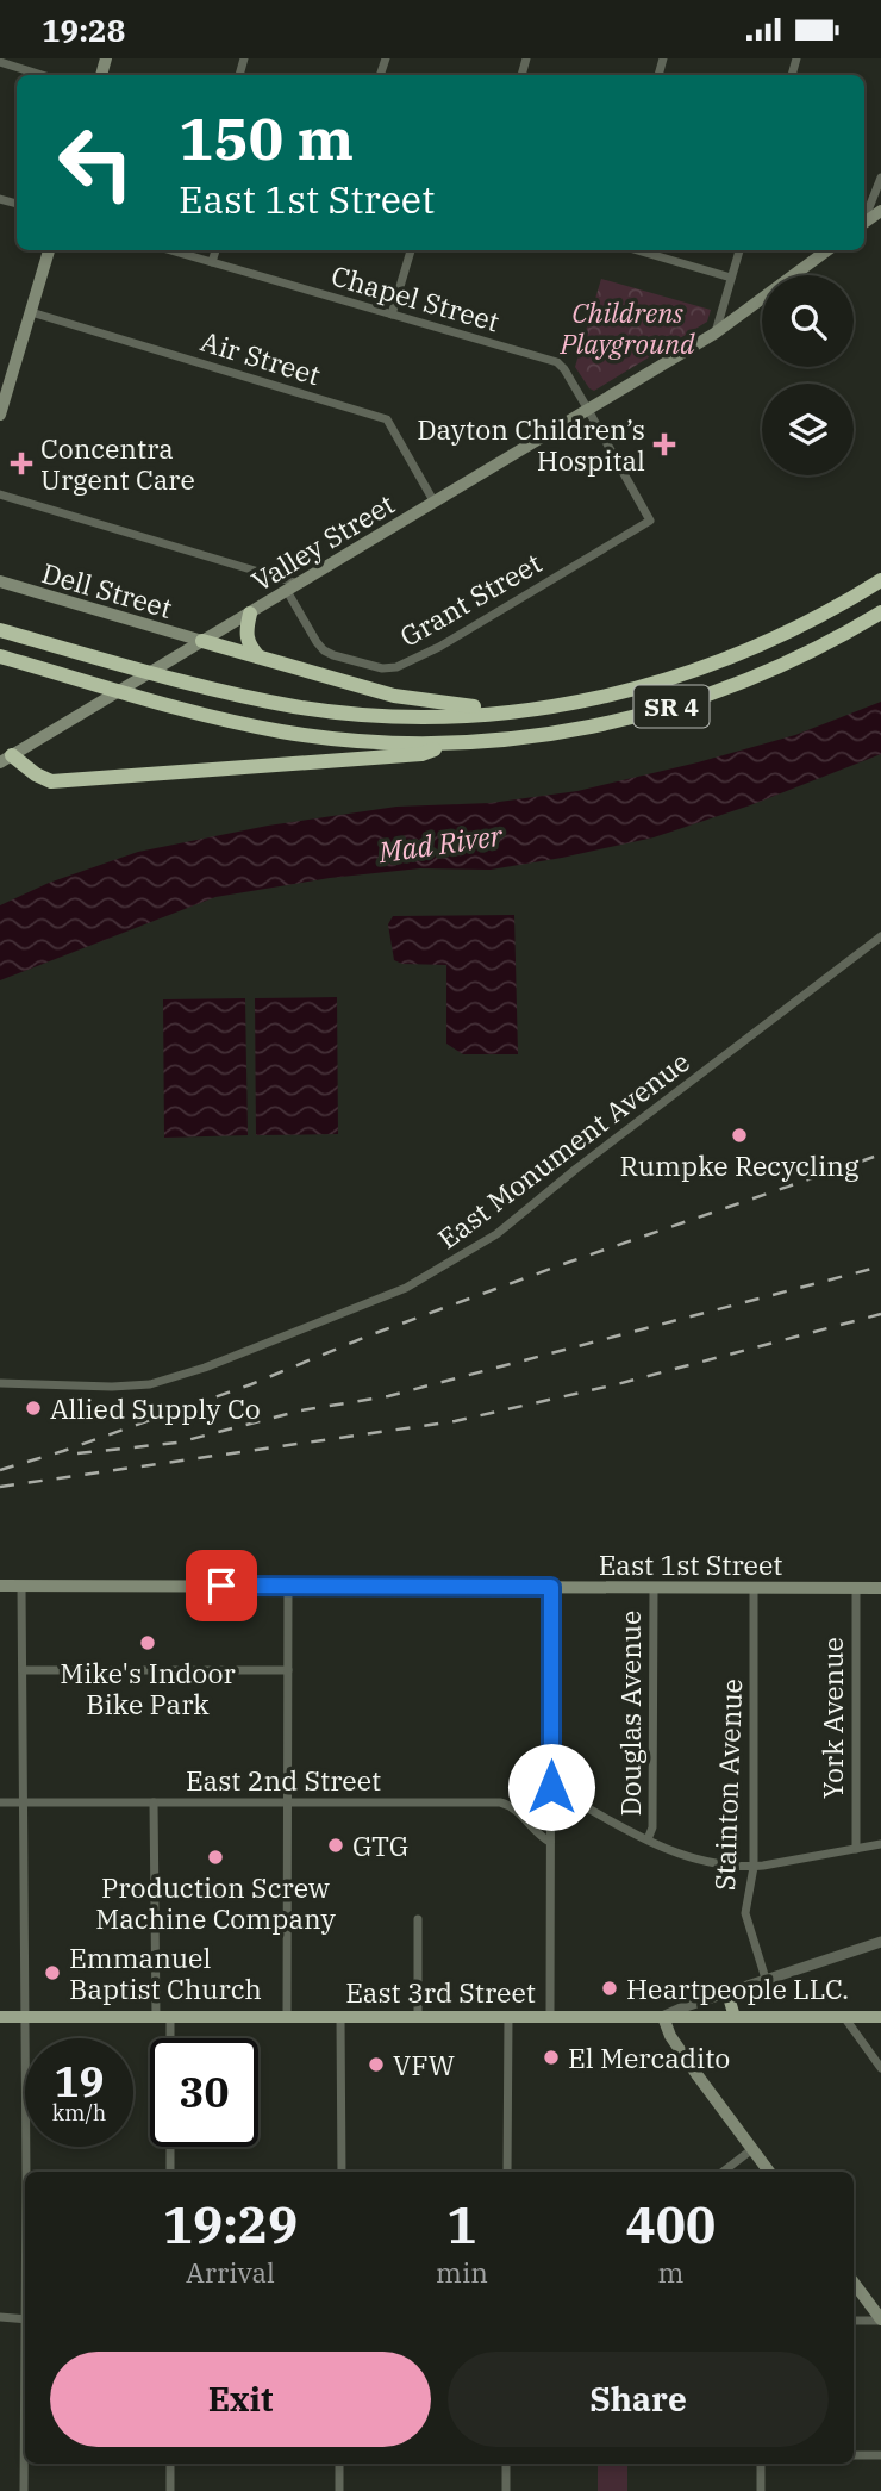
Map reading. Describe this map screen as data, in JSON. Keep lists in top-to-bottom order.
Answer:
{
  "streets": {
    "highway": ["SR 4"],
    "main road": [
      "Valley Street",
      "Dell Street",
      "East 1st Street",
      "East 3rd Street"
    ],
    "street": [
      "Chapel Street",
      "Air Street",
      "Grant Street",
      "East Monument Avenue",
      "Douglas Avenue",
      "York Avenue",
      "East 2nd Street",
      "Stainton Avenue"
    ]
  },
  "crossings": [
    ["Chapel Street", "Valley Street"],
    ["Chapel Street", "Grant Street"],
    ["Air Street", "Valley Street"],
    ["Valley Street", "Dell Street"],
    ["Valley Street", "Grant Street"],
    ["East 1st Street", "Douglas Avenue"],
    ["East 1st Street", "York Avenue"],
    ["East 1st Street", "Stainton Avenue"]
  ],
  "water": ["Mad River"],
  "parks": ["Childrens Playground"],
  "places": {
    "health": ["Dayton Children’s Hospital", "Concentra Urgent Care"],
    "other": [
      "Rumpke Recycling",
      "Allied Supply Co",
      "Mike's Indoor Bike Park",
      "GTG",
      "Production Screw Machine Company",
      "Emmanuel Baptist Church",
      "Heartpeople LLC.",
      "El Mercadito",
      "VFW"
    ]
  },
  "page": {
    "status": "19:28",
    "turn": ["150 m", "East 1st Street"],
    "speed": "19 km/h",
    "limit": "30",
    "eta": [
      "19:29",
      "Arrival",
      "1",
      "min",
      "400",
      "m"
    ],
    "buttons": ["Exit", "Share"]
  }
}
